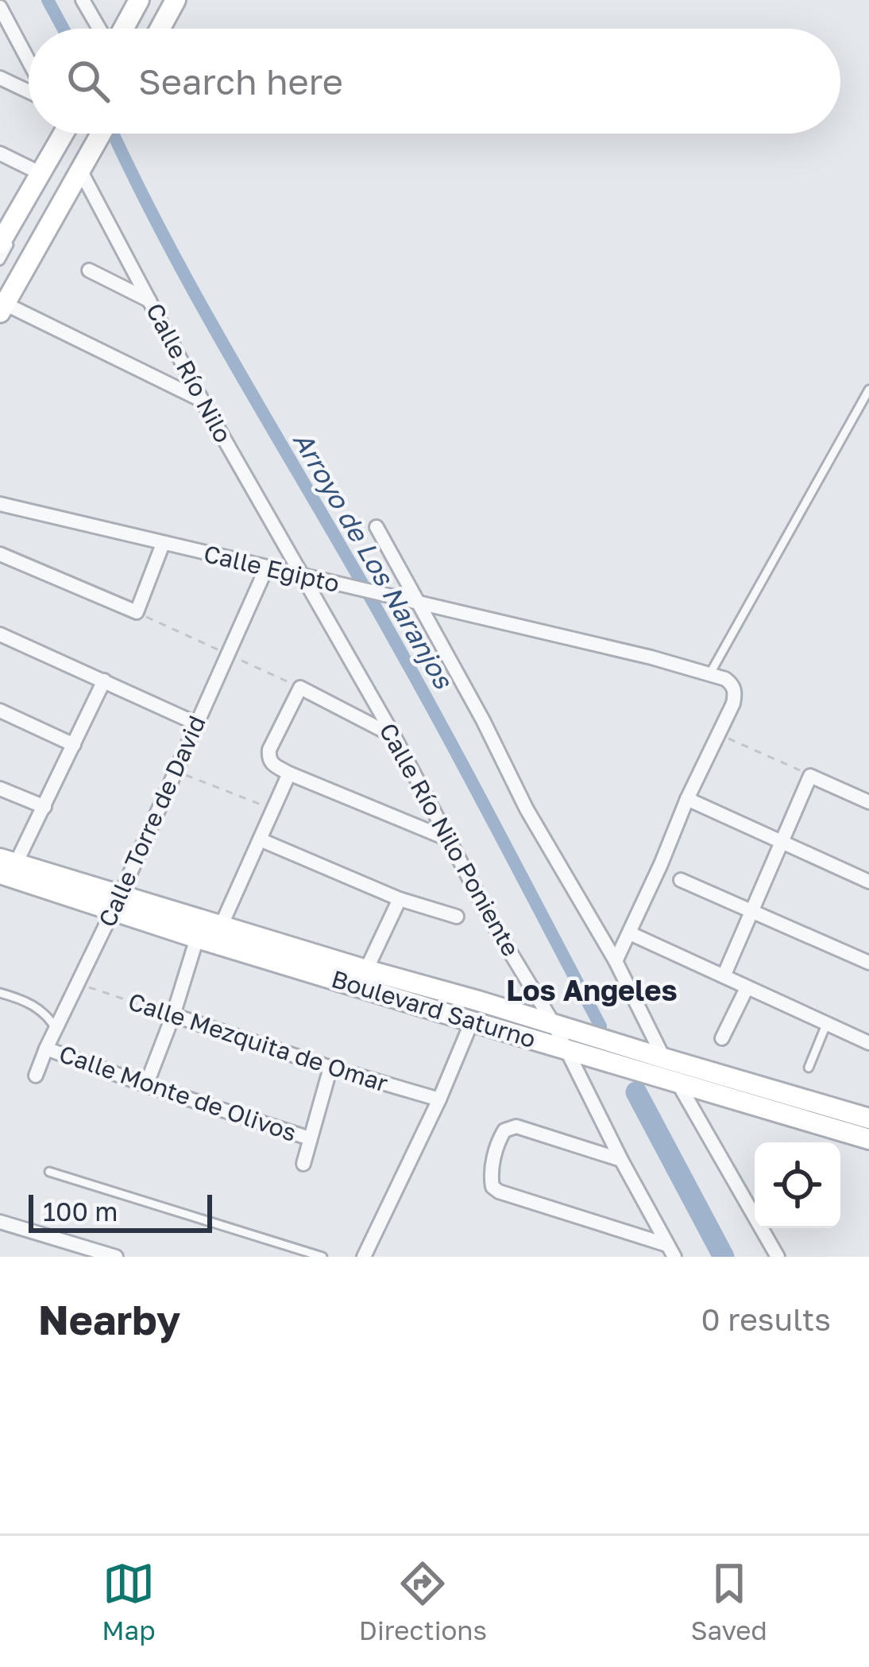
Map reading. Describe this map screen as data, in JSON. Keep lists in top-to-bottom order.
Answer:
{
  "streets": {
    "street": [
      "Calle Río Nilo",
      "Calle Egipto",
      "Calle Torre de David",
      "Calle Río Nilo Poniente",
      "Boulevard Saturno",
      "Calle Mezquita de Omar",
      "Calle Monte de Olivos"
    ]
  },
  "crossings": [
    ["Calle Río Nilo", "Calle Egipto"],
    ["Calle Río Nilo", "Calle Río Nilo Poniente"],
    ["Calle Egipto", "Calle Torre de David"],
    ["Calle Egipto", "Calle Río Nilo Poniente"],
    ["Calle Torre de David", "Boulevard Saturno"],
    ["Calle Torre de David", "Calle Mezquita de Omar"],
    ["Calle Torre de David", "Calle Monte de Olivos"],
    ["Calle Río Nilo Poniente", "Boulevard Saturno"]
  ],
  "districts": ["Los Angeles"],
  "water": ["Arroyo de Los Naranjos"],
  "scale_bar": "100 m",
  "page": {
    "search": "Search here",
    "scale": "100 m",
    "heading": ["Nearby", "0 results"],
    "nav": ["Map", "Directions", "Saved"]
  }
}
